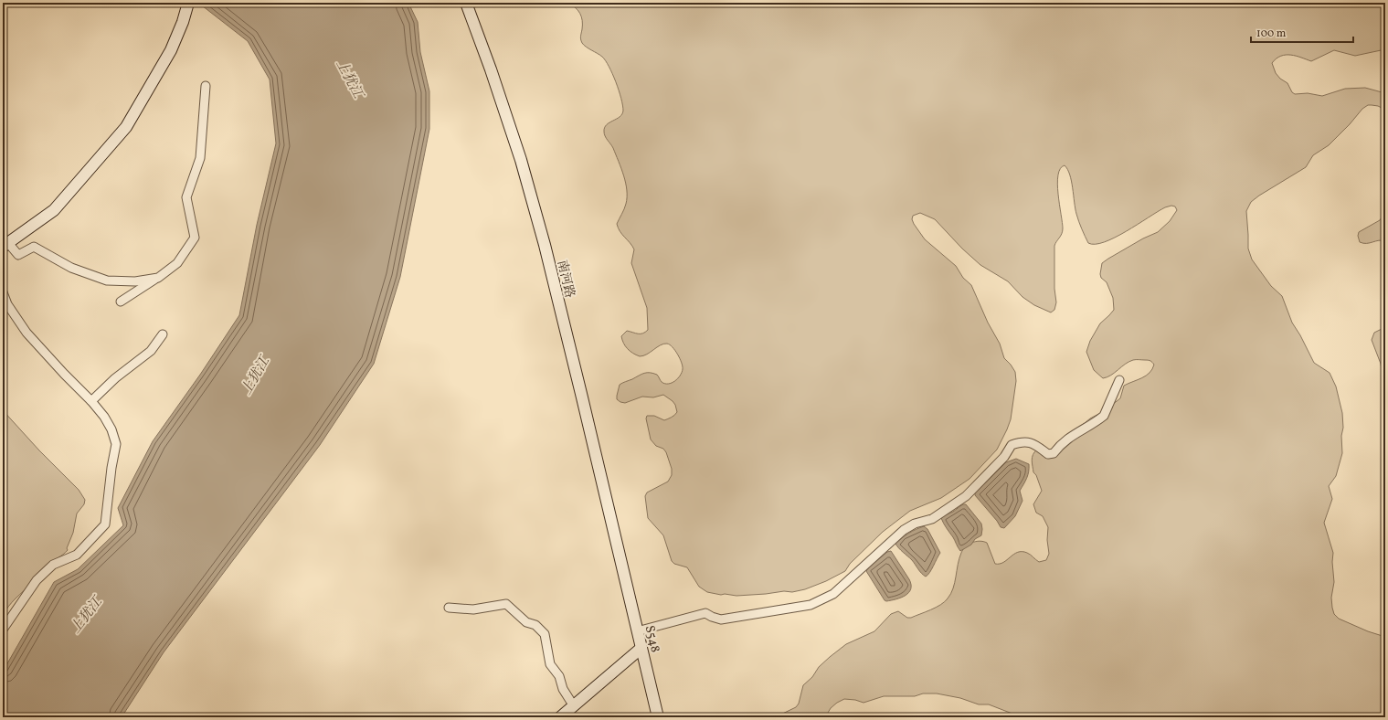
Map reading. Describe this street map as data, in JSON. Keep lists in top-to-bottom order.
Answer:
{
  "streets": {
    "street": ["南河路", "S548"]
  },
  "crossings": [
    ["南河路", "S548"]
  ],
  "water": ["上犹江"],
  "scale_bar": "100 m"
}
